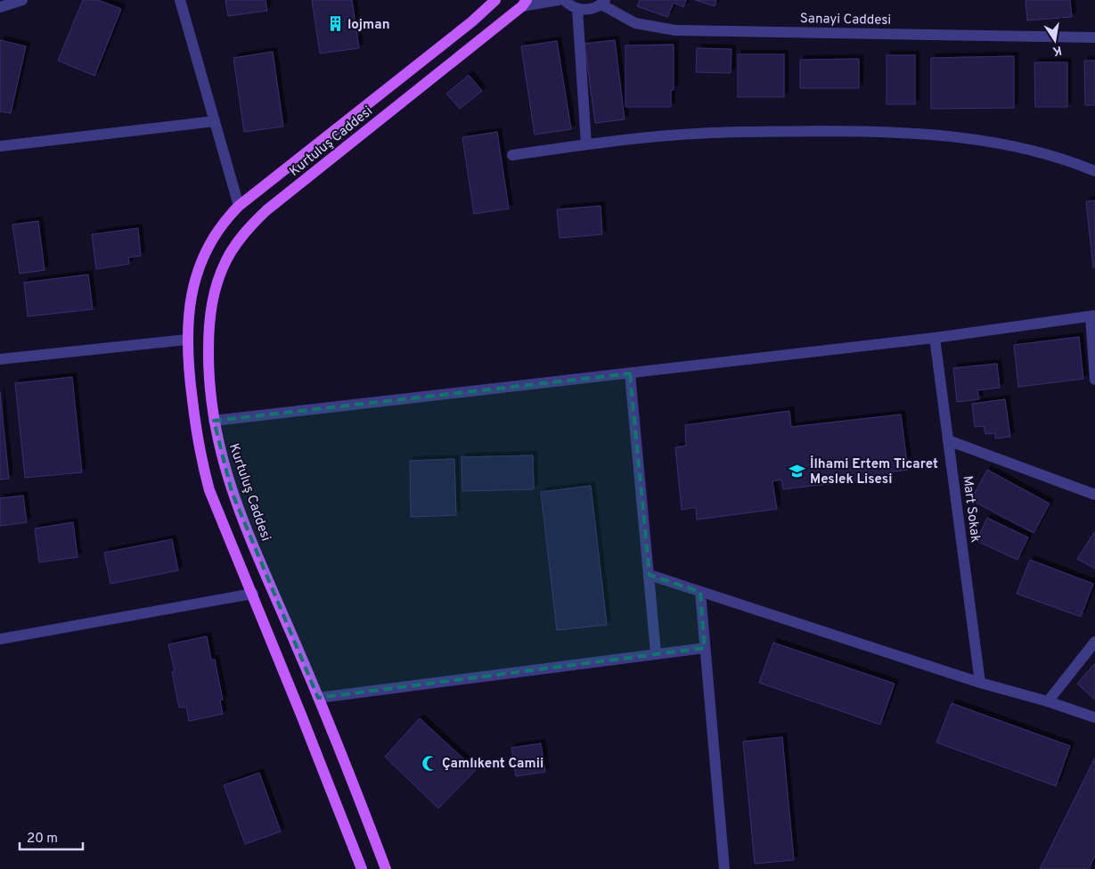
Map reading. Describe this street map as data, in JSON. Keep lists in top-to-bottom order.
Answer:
{
  "streets": {
    "main road": ["Kurtuluş Caddesi"],
    "street": ["Sanayi Caddesi", "Mart Sokak"]
  },
  "places": {
    "building": ["lojman"],
    "school or university": ["İlhami Ertem Ticaret Meslek Lisesi"],
    "mosque": ["Çamlıkent Camii"]
  },
  "scale_bar": "20 m",
  "north": "bottom"
}
